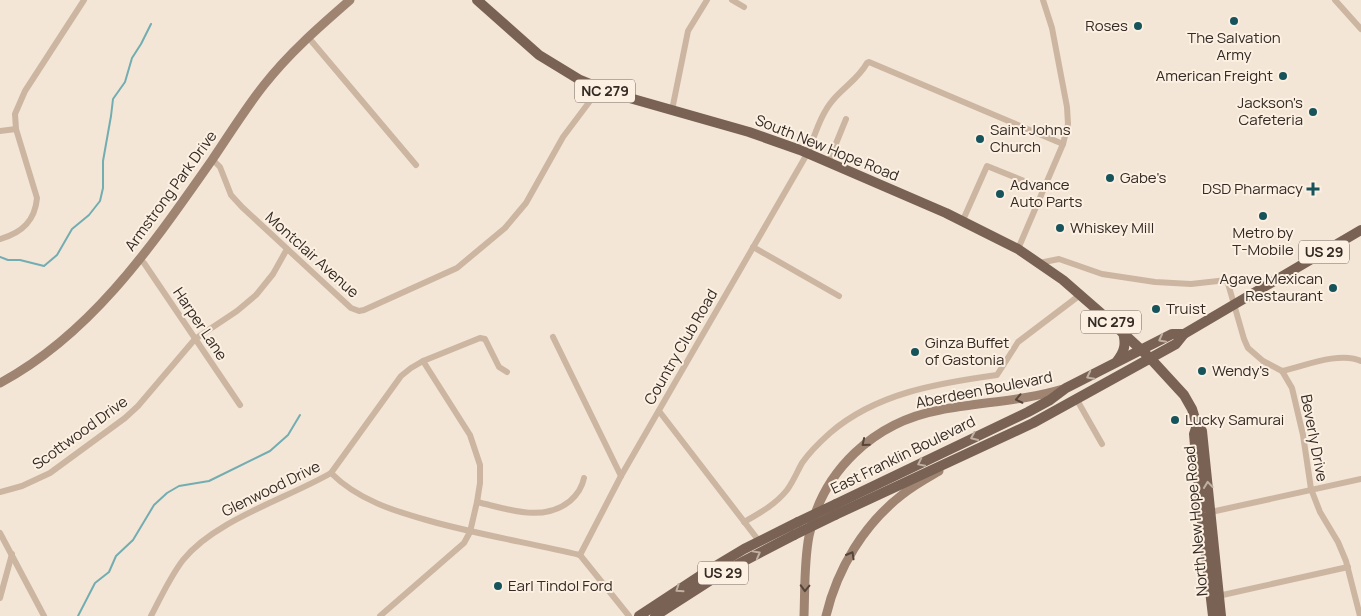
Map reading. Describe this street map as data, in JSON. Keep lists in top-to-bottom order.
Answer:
{
  "streets": {
    "main road": [
      "NC 279",
      "South New Hope Road",
      "Armstrong Park Drive",
      "US 29",
      "Aberdeen Boulevard",
      "East Franklin Boulevard",
      "North New Hope Road"
    ],
    "street": [
      "Montclair Avenue",
      "Harper Lane",
      "Country Club Road",
      "Scottwood Drive",
      "Beverly Drive",
      "Glenwood Drive"
    ]
  },
  "crossings": [
    ["South New Hope Road", "Montclair Avenue"],
    ["South New Hope Road", "Country Club Road"],
    ["South New Hope Road", "East Franklin Boulevard"],
    ["South New Hope Road", "North New Hope Road"],
    ["Armstrong Park Drive", "Montclair Avenue"],
    ["Armstrong Park Drive", "Harper Lane"],
    ["Montclair Avenue", "Scottwood Drive"],
    ["Harper Lane", "Scottwood Drive"],
    ["Country Club Road", "Glenwood Drive"],
    ["Aberdeen Boulevard", "East Franklin Boulevard"],
    ["East Franklin Boulevard", "North New Hope Road"]
  ],
  "places": {
    "other": [
      "The Salvation Army",
      "Roses",
      "American Freight",
      "Jackson's Cafeteria",
      "Saint Johns Church",
      "Gabe's",
      "Advance Auto Parts",
      "Metro by T-Mobile",
      "Whiskey Mill",
      "Agave Mexican Restaurant",
      "Truist",
      "Ginza Buffet of Gastonia",
      "Wendy's",
      "Lucky Samurai",
      "Earl Tindol Ford"
    ],
    "health": ["DSD Pharmacy"]
  }
}
